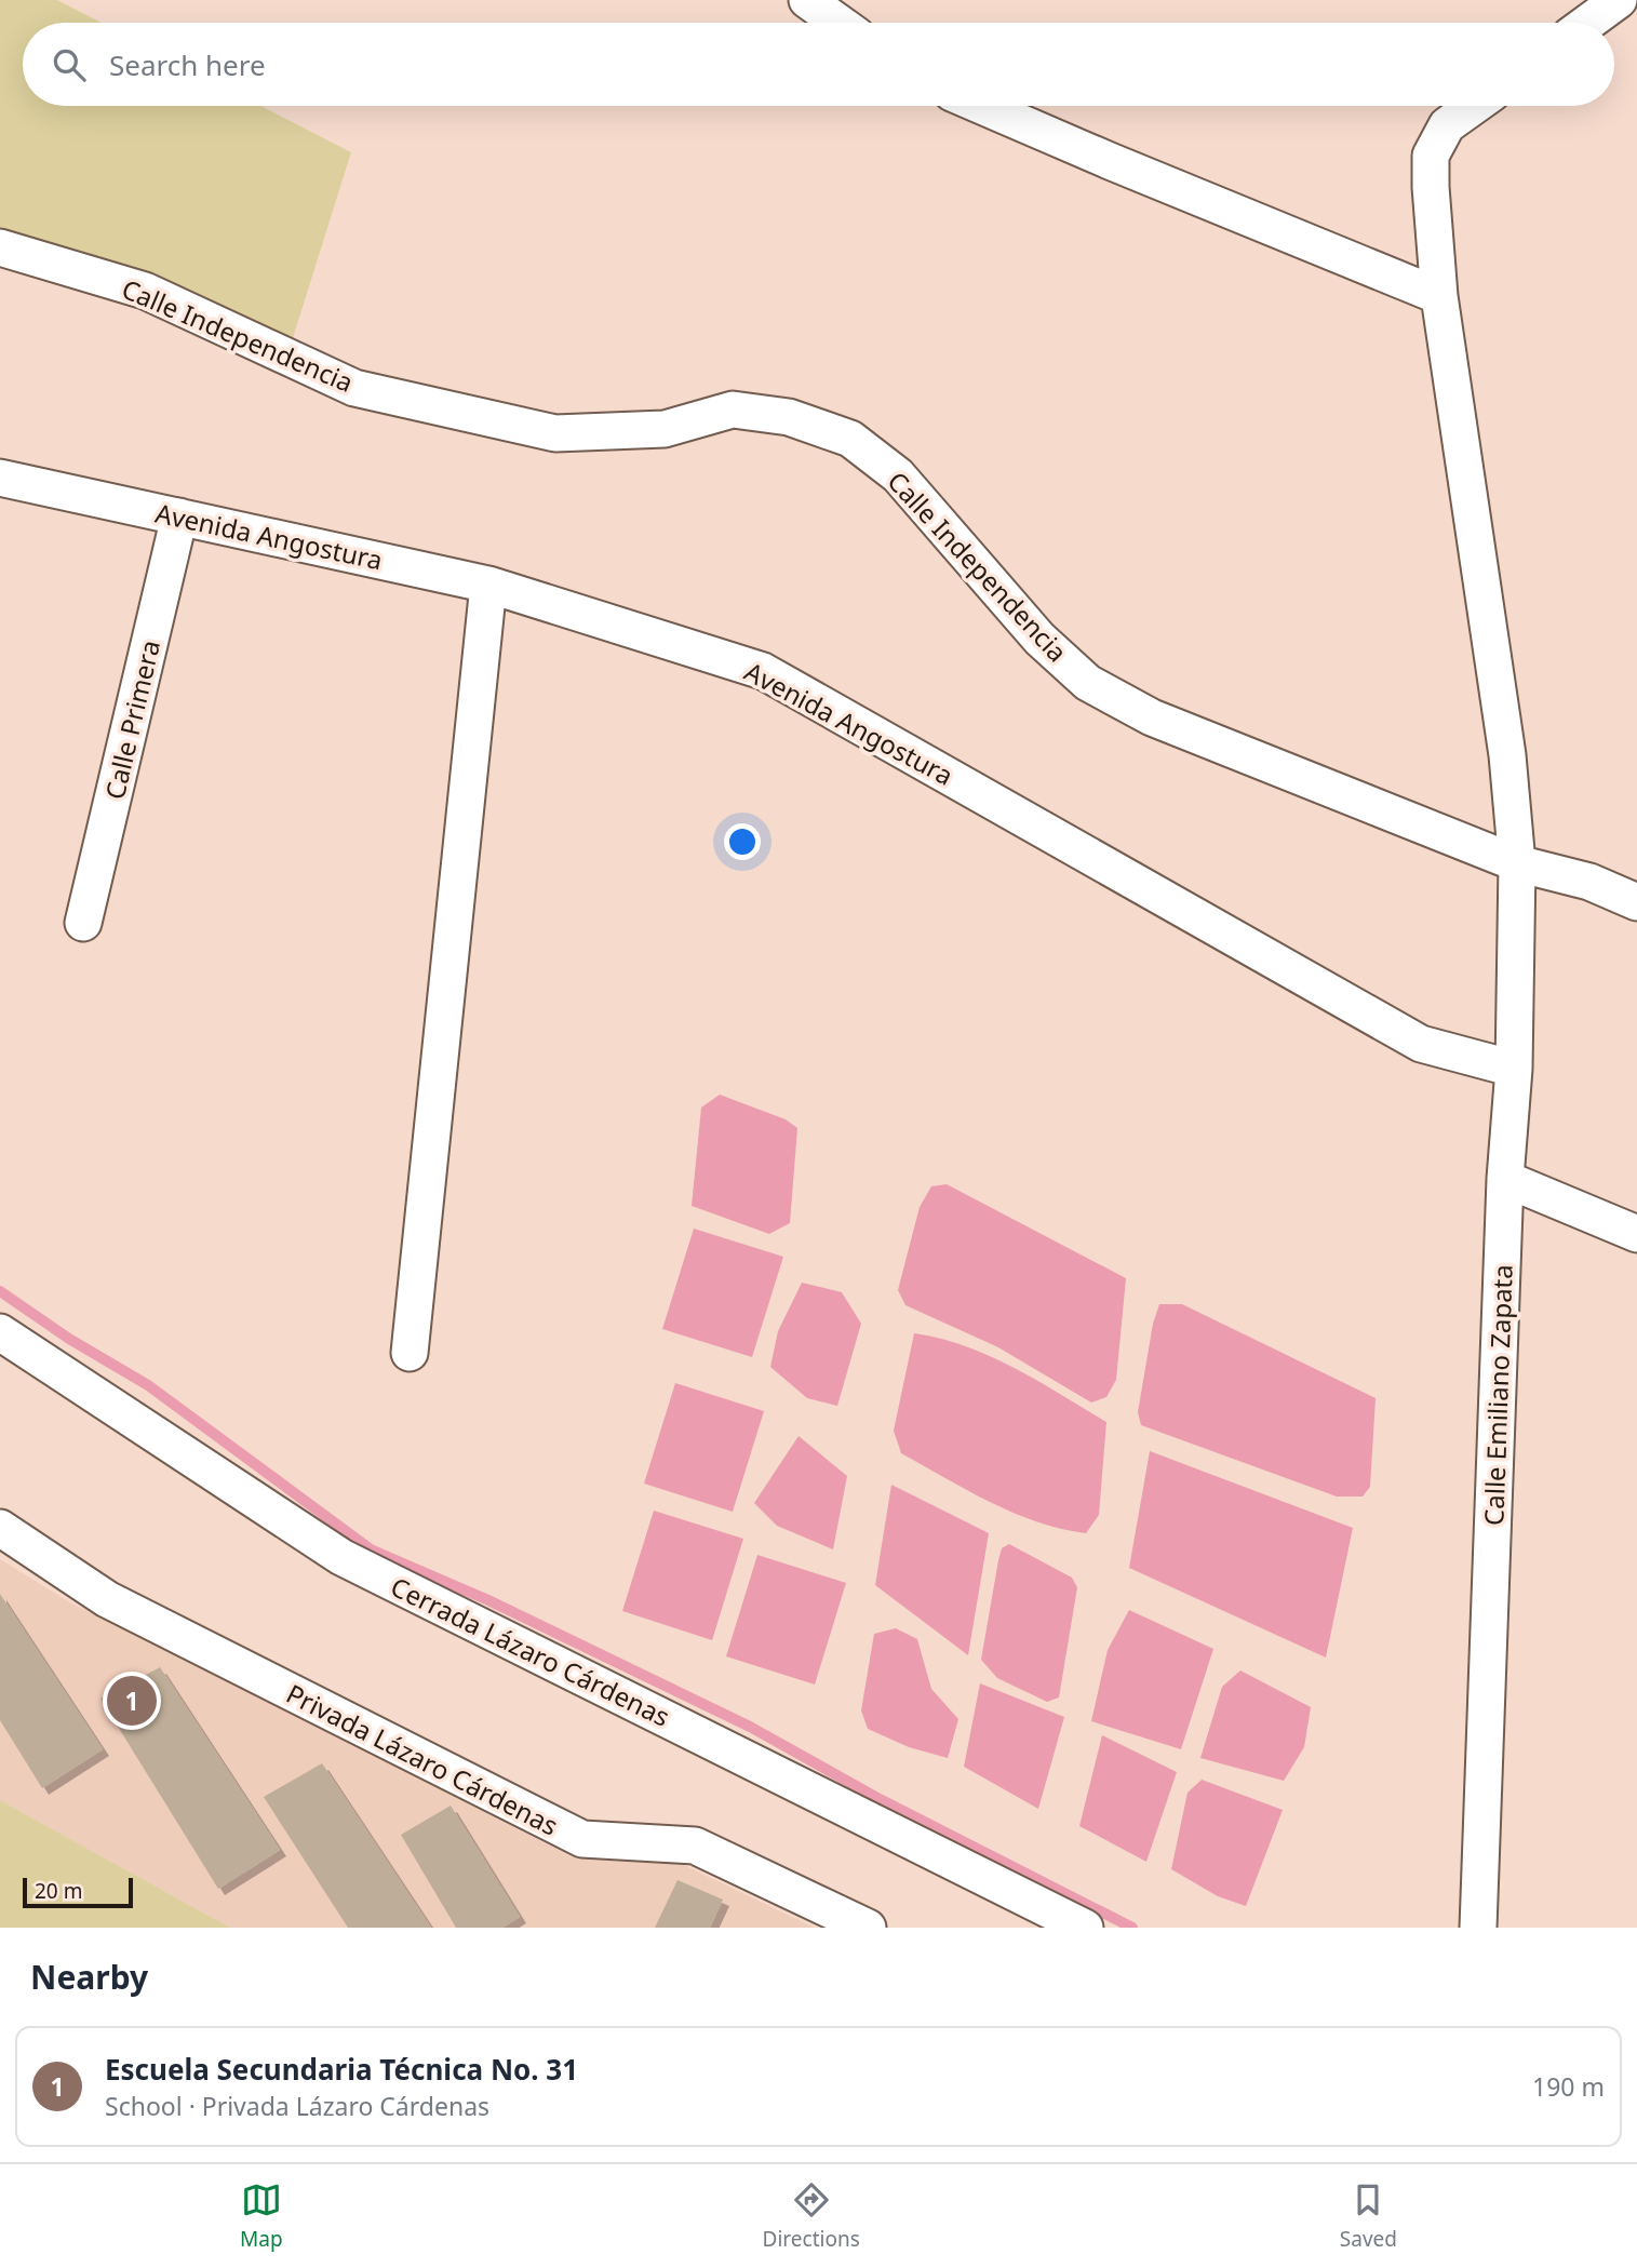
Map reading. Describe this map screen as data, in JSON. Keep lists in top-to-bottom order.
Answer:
{
  "streets": {
    "street": [
      "Calle Independencia",
      "Avenida Angostura",
      "Calle Primera",
      "Calle Emiliano Zapata",
      "Cerrada Lázaro Cárdenas",
      "Privada Lázaro Cárdenas"
    ]
  },
  "crossings": [
    ["Calle Independencia", "Calle Emiliano Zapata"],
    ["Avenida Angostura", "Calle Primera"],
    ["Avenida Angostura", "Calle Emiliano Zapata"]
  ],
  "scale_bar": "20 m",
  "page": {
    "search": "Search here",
    "pins": "1",
    "scale": "20 m",
    "heading": "Nearby",
    "list": [
      {
        "mark": "1",
        "name": "Escuela Secundaria Técnica No. 31",
        "note": "School · Privada Lázaro Cárdenas",
        "value": "190 m"
      }
    ],
    "nav": ["Map", "Directions", "Saved"]
  }
}
